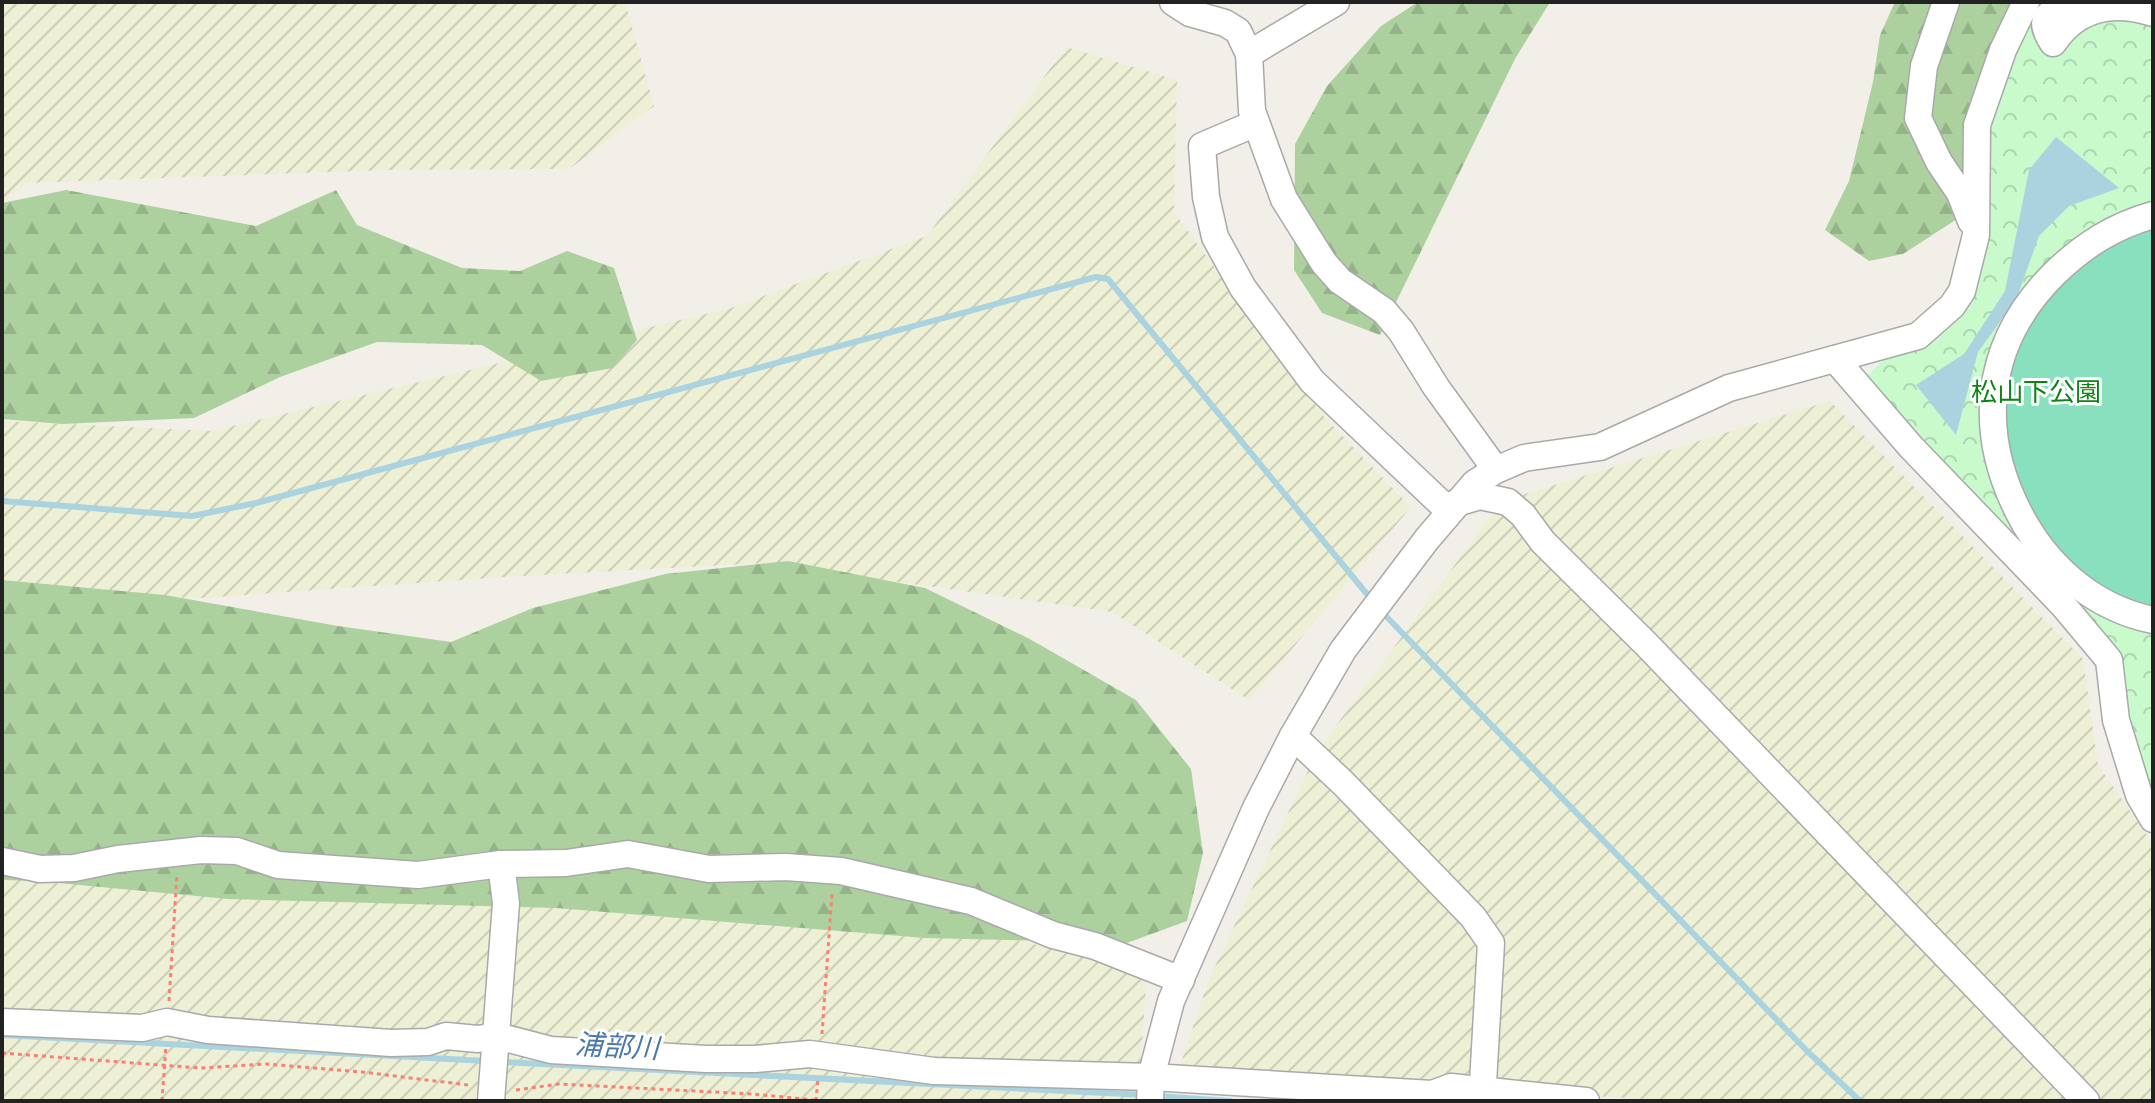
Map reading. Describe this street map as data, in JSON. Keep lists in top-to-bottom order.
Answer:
{
  "water": ["浦部川"],
  "parks": ["松山下公園"]
}
